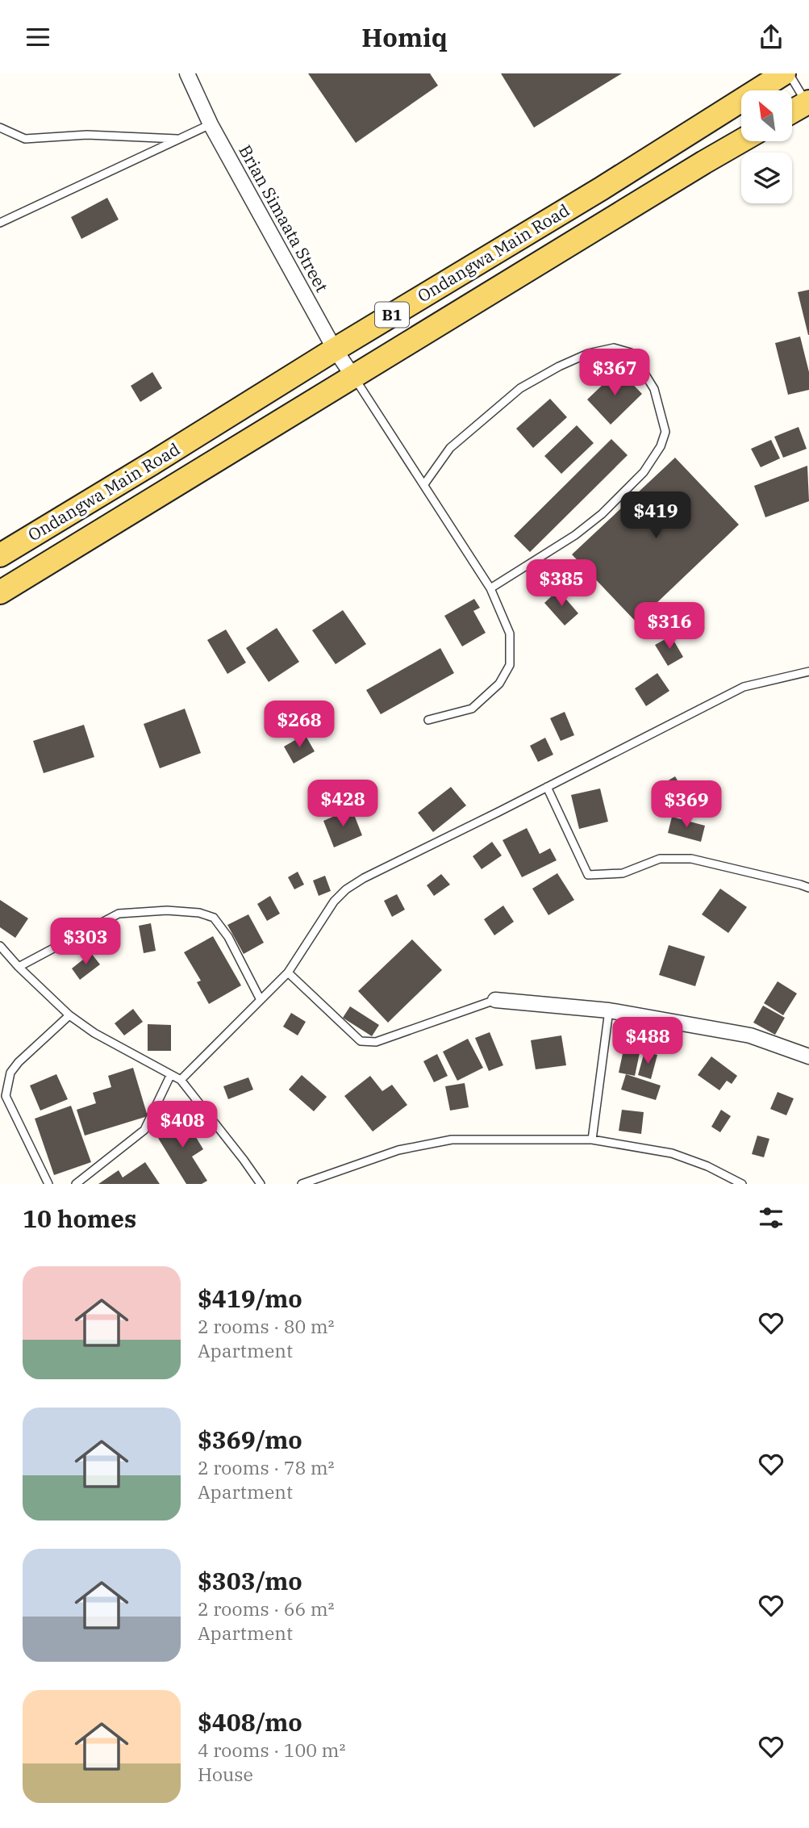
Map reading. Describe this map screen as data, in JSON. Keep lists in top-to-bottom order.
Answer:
{
  "streets": {
    "main road": ["Ondangwa Main Road", "B1"],
    "street": ["Brian Simaata Street"]
  },
  "crossings": [
    ["Brian Simaata Street", "Ondangwa Main Road"]
  ],
  "north": "top left",
  "page": {
    "header": "Homiq",
    "price": [
      "$367",
      "$419",
      "$385",
      "$316",
      "$268",
      "$428",
      "$369",
      "$303",
      "$488",
      "$408"
    ],
    "heading": "10 homes",
    "list": [
      {
        "name": "$419/mo",
        "note": "2 rooms · 80 m² · Apartment"
      },
      {
        "name": "$369/mo",
        "note": "2 rooms · 78 m² · Apartment"
      },
      {
        "name": "$303/mo",
        "note": "2 rooms · 66 m² · Apartment"
      },
      {
        "name": "$408/mo",
        "note": "4 rooms · 100 m² · House"
      }
    ]
  }
}
